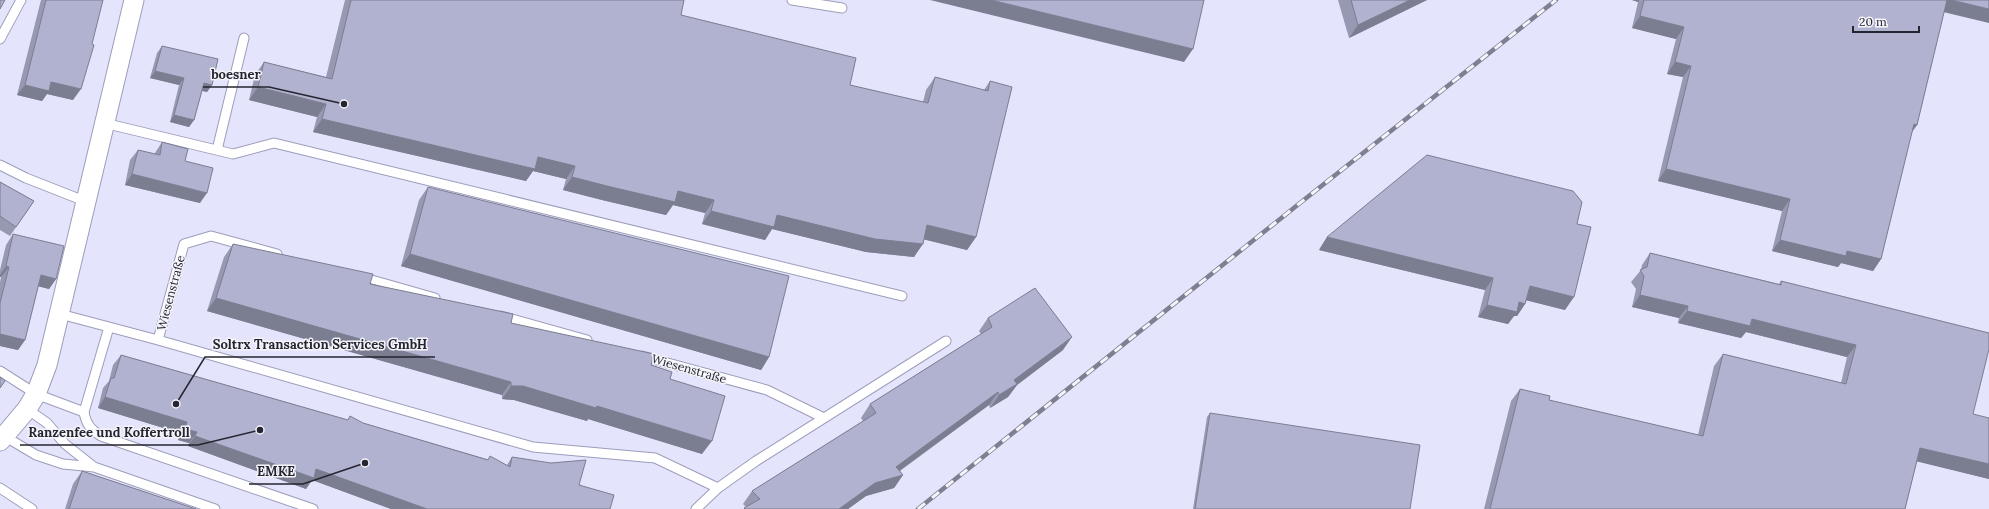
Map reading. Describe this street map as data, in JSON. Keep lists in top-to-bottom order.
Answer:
{
  "streets": {
    "lane": ["Wiesenstraße"]
  },
  "places": [
    "boesner",
    "Soltrx Transaction Services GmbH",
    "Ranzenfee und Koffertroll",
    "EMKE"
  ],
  "scale_bar": "20 m"
}
